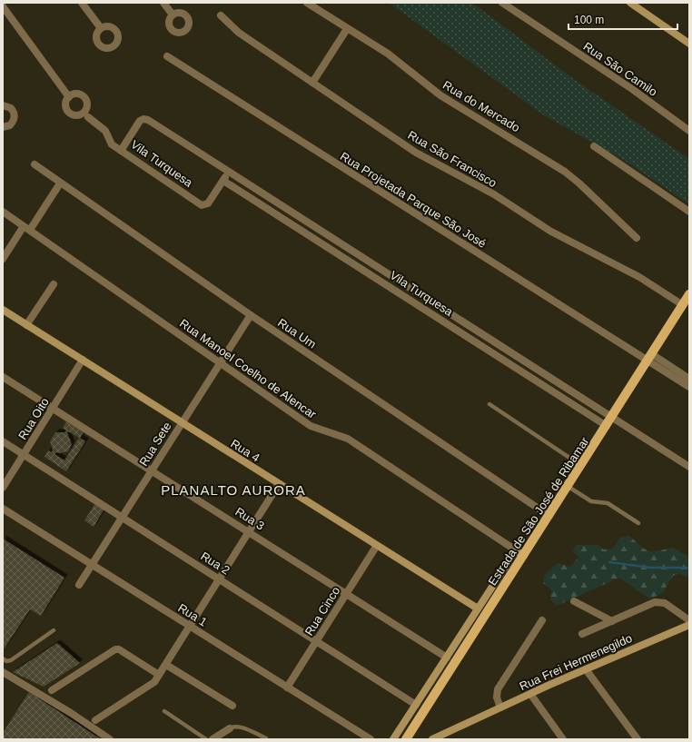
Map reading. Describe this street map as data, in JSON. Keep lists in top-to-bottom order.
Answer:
{
  "streets": {
    "main road": ["Estrada de São José de Ribamar"],
    "street": [
      "Rua São Camilo",
      "Rua do Mercado",
      "Rua São Francisco",
      "Vila Turquesa",
      "Rua Projetada Parque São José",
      "Rua Um",
      "Rua Manoel Coelho de Alencar",
      "Rua Oito",
      "Rua Sete",
      "Rua 4",
      "Rua 3",
      "Rua 2",
      "Rua Cinco",
      "Rua 1",
      "Rua Frei Hermenegildo"
    ]
  },
  "crossings": [
    ["Rua São Francisco", "Estrada de São José de Ribamar"],
    ["Vila Turquesa", "Estrada de São José de Ribamar"],
    ["Rua Projetada Parque São José", "Estrada de São José de Ribamar"],
    ["Rua Um", "Rua Sete"],
    ["Rua Um", "Estrada de São José de Ribamar"],
    ["Rua Manoel Coelho de Alencar", "Rua Sete"],
    ["Rua Manoel Coelho de Alencar", "Estrada de São José de Ribamar"],
    ["Rua Oito", "Rua 4"],
    ["Rua Oito", "Rua 3"],
    ["Rua Oito", "Rua 2"],
    ["Rua Sete", "Rua 4"],
    ["Rua Sete", "Rua 3"],
    ["Rua Sete", "Rua 2"],
    ["Rua Sete", "Rua 1"],
    ["Rua 4", "Estrada de São José de Ribamar"],
    ["Rua 4", "Rua Cinco"],
    ["Estrada de São José de Ribamar", "Rua 3"],
    ["Estrada de São José de Ribamar", "Rua 2"],
    ["Rua 3", "Rua Cinco"],
    ["Rua 2", "Rua Cinco"],
    ["Rua Cinco", "Rua 1"]
  ],
  "districts": ["PLANALTO AURORA"],
  "scale_bar": "100 m"
}
